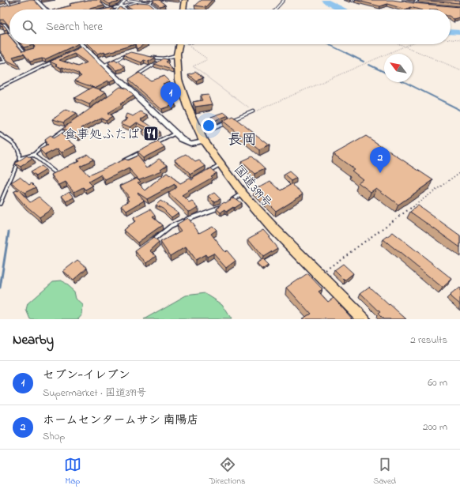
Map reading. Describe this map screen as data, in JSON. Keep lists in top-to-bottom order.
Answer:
{
  "streets": {
    "highway": ["国道399号"]
  },
  "districts": ["長岡"],
  "places": {
    "restaurant": ["食事処ふたば"]
  },
  "north": "top left",
  "page": {
    "search": "Search here",
    "pins": ["1", "2"],
    "heading": ["Nearby", "2 results"],
    "list": [
      {
        "mark": "1",
        "name": "セブン-イレブン",
        "note": "Supermarket · 国道399号",
        "value": "60 m"
      },
      {
        "mark": "2",
        "name": "ホームセンタームサシ 南陽店",
        "note": "Shop",
        "value": "200 m"
      }
    ],
    "nav": ["Map", "Directions", "Saved"]
  }
}
